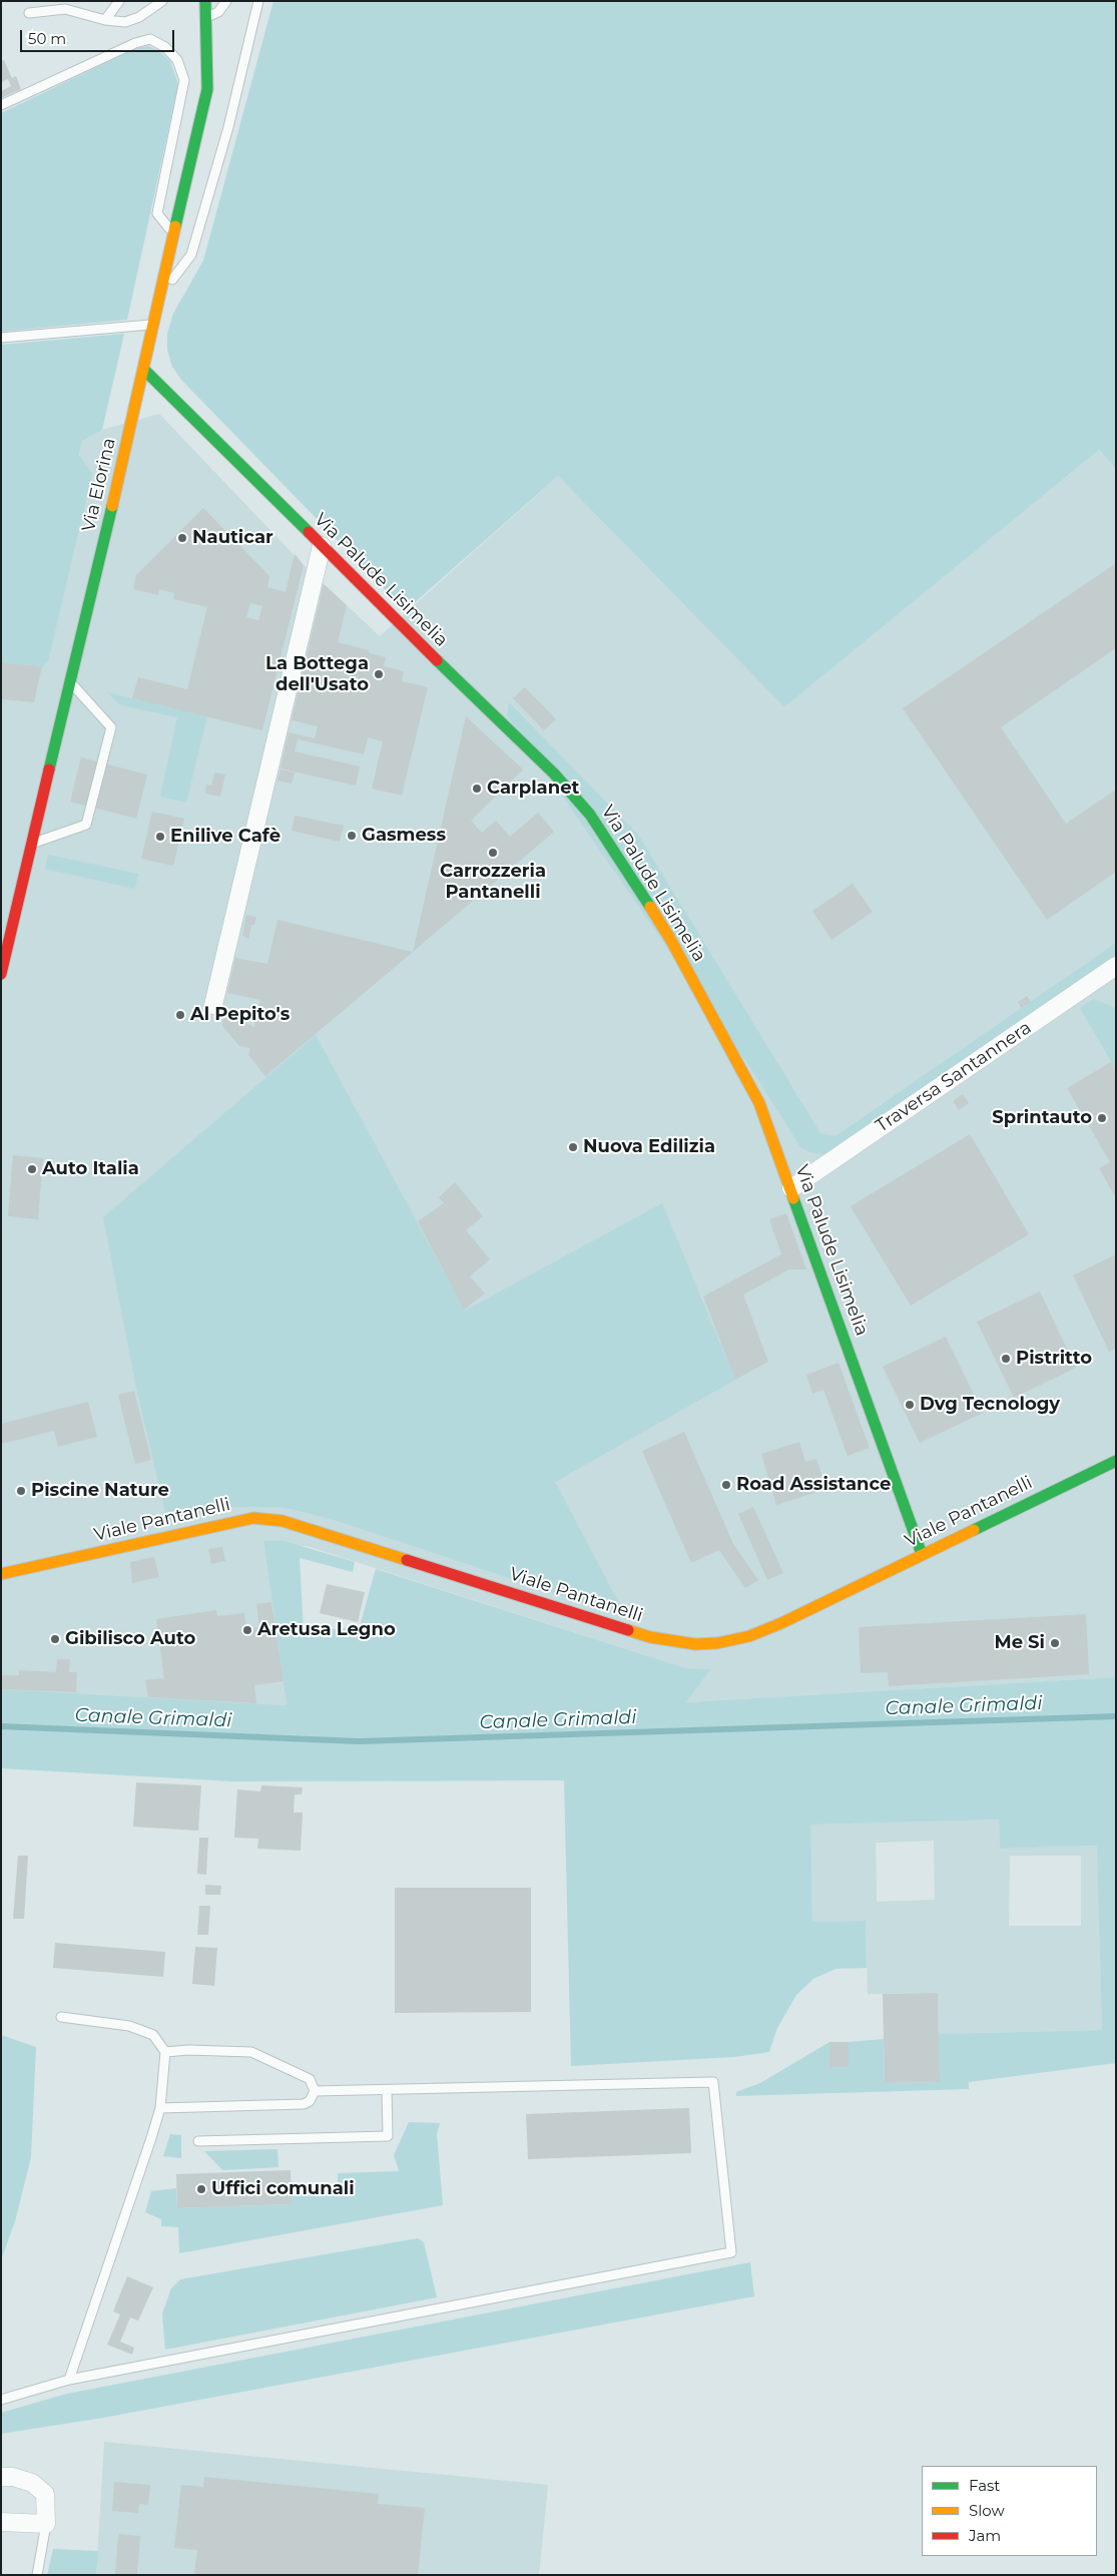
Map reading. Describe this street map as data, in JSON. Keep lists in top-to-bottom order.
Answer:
{
  "streets": {
    "street": [
      "Via Elorina",
      "Via Palude Lisimelia",
      "Traversa Santannera",
      "Viale Pantanelli"
    ]
  },
  "crossings": [
    ["Via Elorina", "Via Palude Lisimelia"],
    ["Via Palude Lisimelia", "Traversa Santannera"],
    ["Via Palude Lisimelia", "Viale Pantanelli"]
  ],
  "water": ["Canale Grimaldi"],
  "places": [
    "Nauticar",
    "La Bottega dell'Usato",
    "Carplanet",
    "Gasmess",
    "Enilive Cafè",
    "Carrozzeria Pantanelli",
    "Al Pepito's",
    "Sprintauto",
    "Nuova Edilizia",
    "Auto Italia",
    "Pistritto",
    "Dvg Tecnology",
    "Road Assistance",
    "Piscine Nature",
    "Aretusa Legno",
    "Gibilisco Auto",
    "Me Si",
    "Uffici comunali"
  ],
  "legend": ["Fast", "Slow", "Jam"],
  "scale_bar": "50 m"
}
